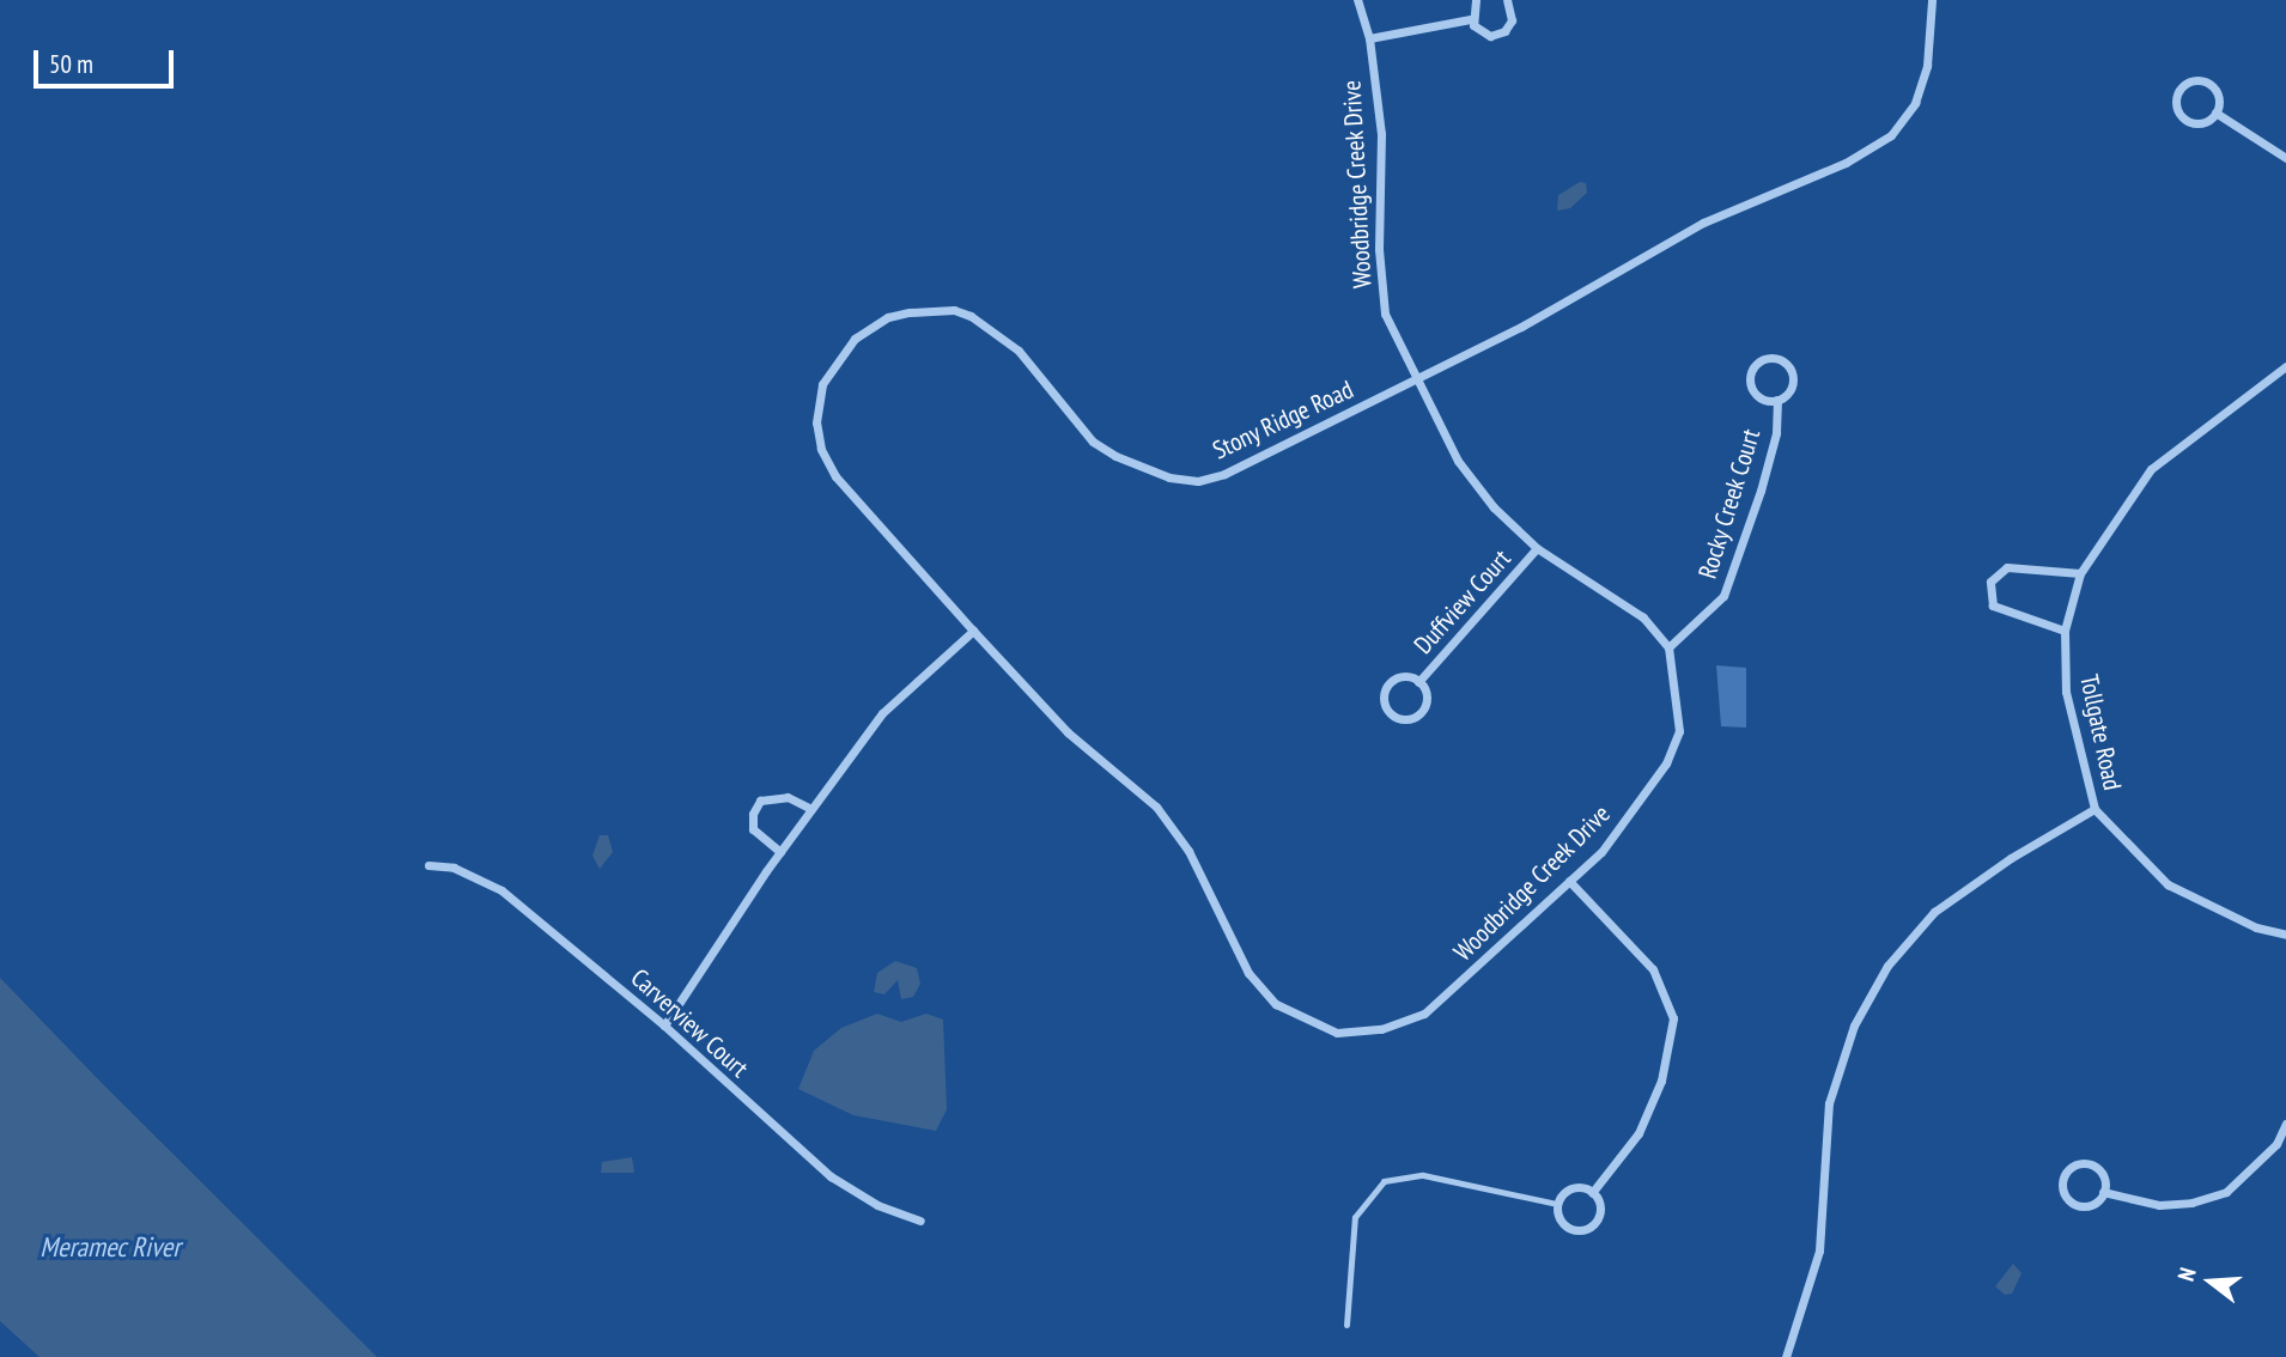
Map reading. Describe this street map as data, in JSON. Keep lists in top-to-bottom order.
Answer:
{
  "streets": {
    "street": [
      "Woodbridge Creek Drive",
      "Stony Ridge Road",
      "Rocky Creek Court",
      "Duffview Court",
      "Tollgate Road",
      "Carverview Court"
    ]
  },
  "crossings": [
    ["Woodbridge Creek Drive", "Stony Ridge Road"],
    ["Woodbridge Creek Drive", "Rocky Creek Court"],
    ["Woodbridge Creek Drive", "Duffview Court"]
  ],
  "water": ["Meramec River"],
  "scale_bar": "50 m",
  "north": "left"
}
